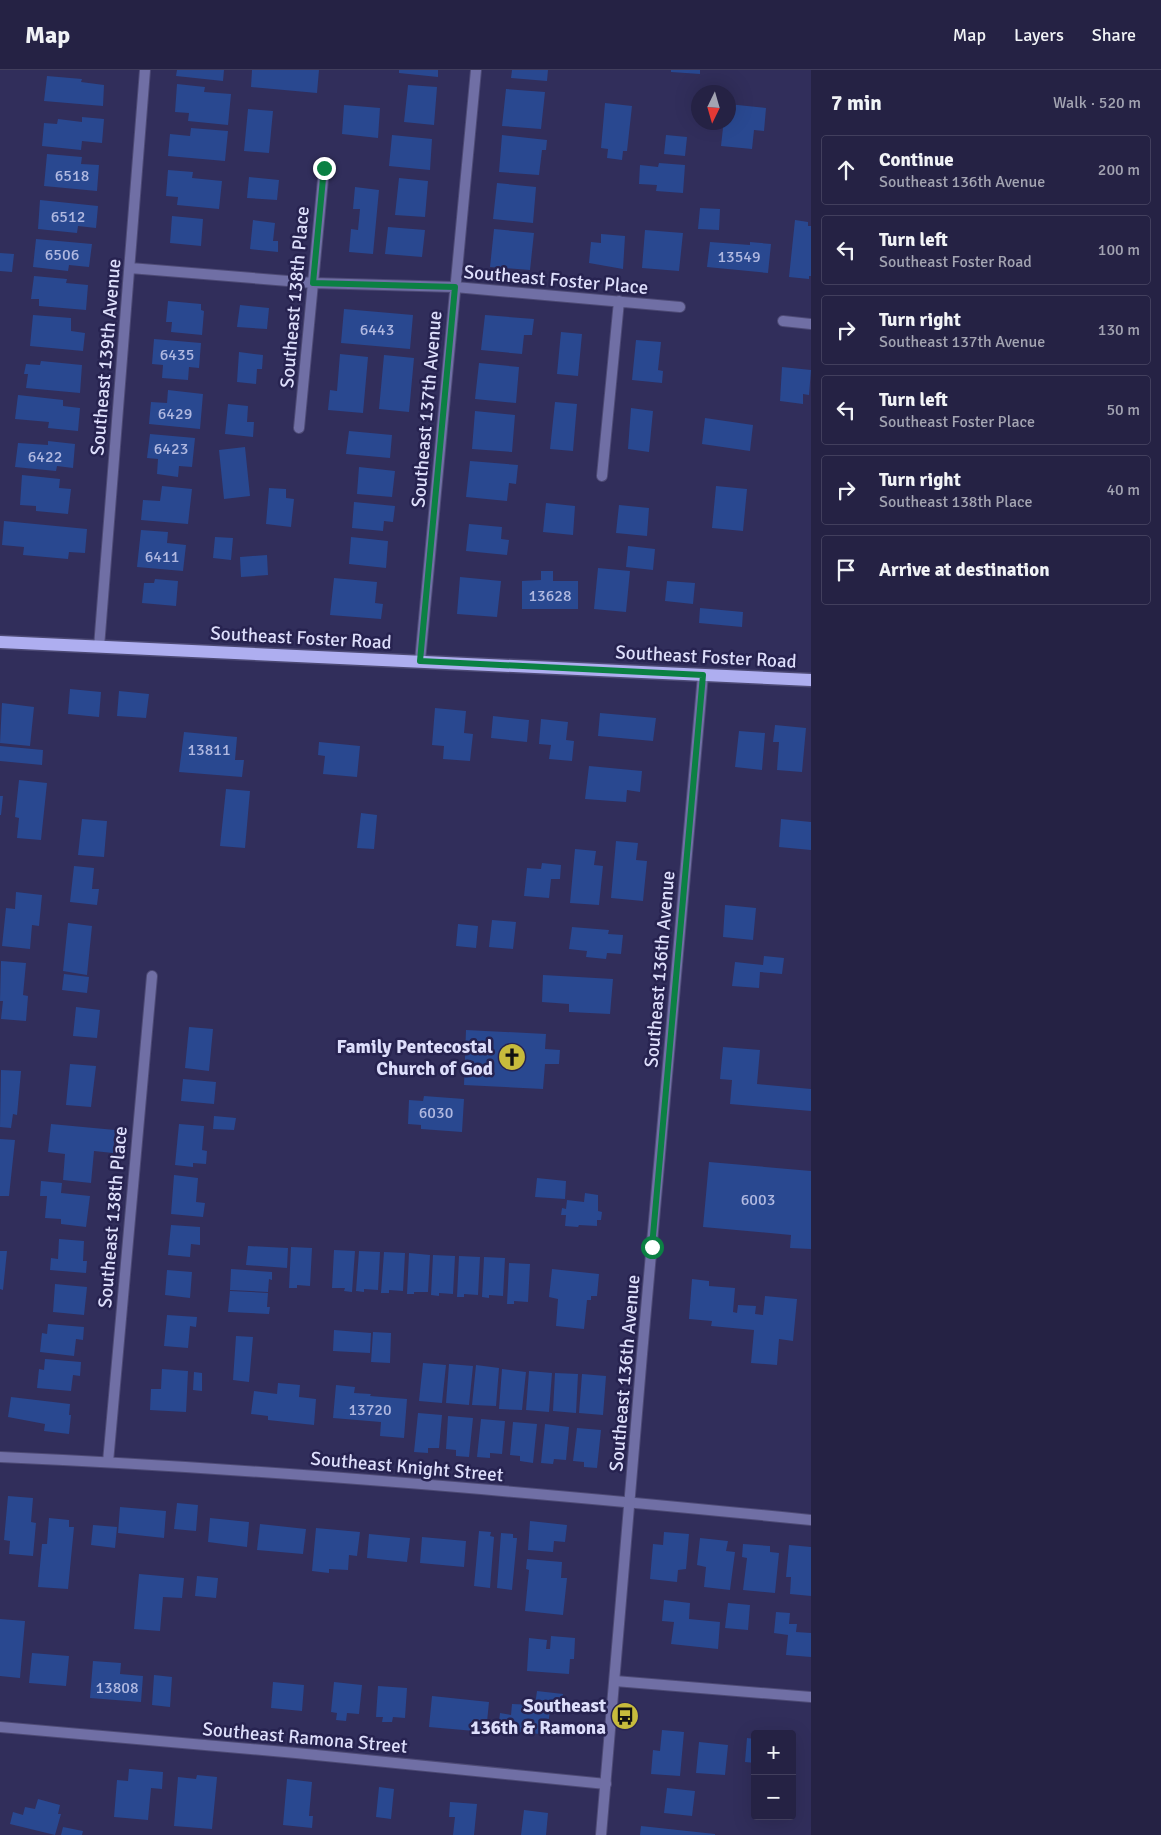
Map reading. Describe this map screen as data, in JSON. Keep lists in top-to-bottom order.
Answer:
{
  "streets": {
    "main road": ["Southeast Foster Road"],
    "street": [
      "Southeast Foster Place",
      "Southeast 138th Place",
      "Southeast 139th Avenue",
      "Southeast 137th Avenue",
      "Southeast 136th Avenue",
      "Southeast Knight Street",
      "Southeast Ramona Street"
    ]
  },
  "crossings": [
    ["Southeast Foster Place", "Southeast 138th Place"],
    ["Southeast Foster Place", "Southeast 139th Avenue"],
    ["Southeast Foster Place", "Southeast 137th Avenue"],
    ["Southeast 138th Place", "Southeast Knight Street"],
    ["Southeast 139th Avenue", "Southeast Foster Road"],
    ["Southeast 137th Avenue", "Southeast Foster Road"],
    ["Southeast Foster Road", "Southeast 136th Avenue"],
    ["Southeast 136th Avenue", "Southeast Knight Street"],
    ["Southeast 136th Avenue", "Southeast Ramona Street"]
  ],
  "places": {
    "church": ["Family Pentecostal Church of God"],
    "bus stop": ["Southeast 136th & Ramona"]
  },
  "house_numbers": [
    "6518",
    "6512",
    "6506",
    "13549",
    "6443",
    "6435",
    "6429",
    "6423",
    "6422",
    "6411",
    "13628",
    "13811",
    "6030",
    "6003",
    "13720",
    "13808"
  ],
  "north": "bottom",
  "page": {
    "header": "Map",
    "nav": ["Map", "Layers", "Share"],
    "heading": ["7 min", "Walk · 520 m"],
    "list": [
      ["Continue", "Southeast 136th Avenue", "200 m"],
      ["Turn left", "Southeast Foster Road", "100 m"],
      ["Turn right", "Southeast 137th Avenue", "130 m"],
      ["Turn left", "Southeast Foster Place", "50 m"],
      ["Turn right", "Southeast 138th Place", "40 m"],
      "Arrive at destination"
    ],
    "map_buttons": ["+", "−"]
  }
}
